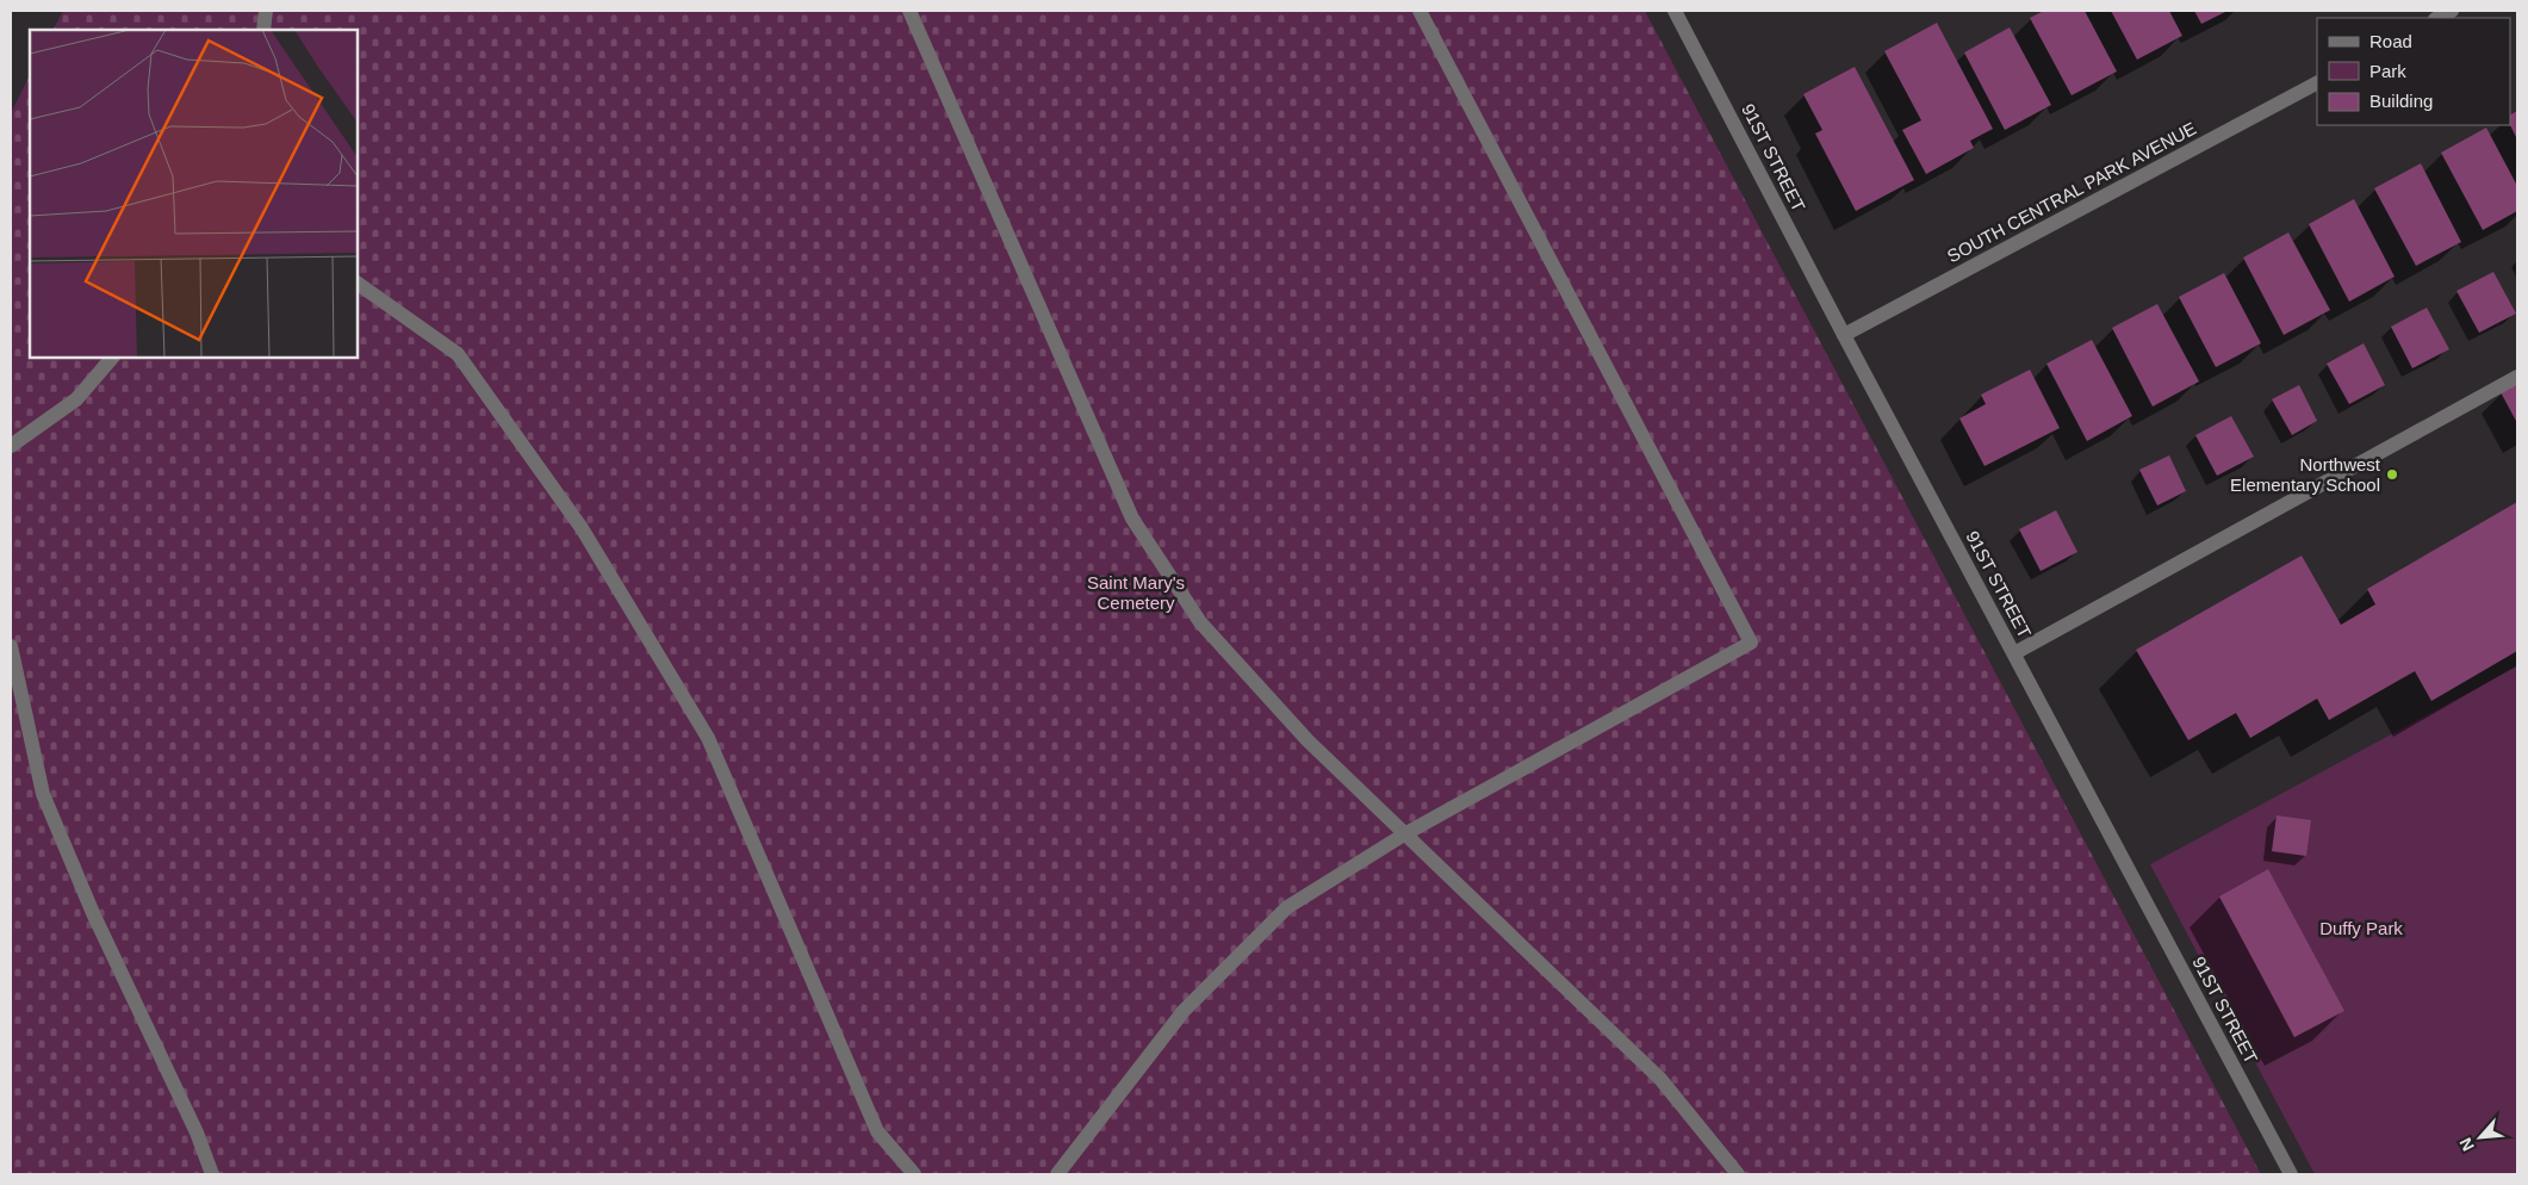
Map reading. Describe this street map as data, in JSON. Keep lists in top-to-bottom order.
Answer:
{
  "streets": {
    "street": ["91ST STREET", "SOUTH CENTRAL PARK AVENUE"]
  },
  "crossings": [
    ["91ST STREET", "SOUTH CENTRAL PARK AVENUE"]
  ],
  "parks": ["Saint Mary's Cemetery", "Duffy Park"],
  "places": ["Northwest Elementary School"],
  "legend": ["Road", "Park", "Building"],
  "north": "bottom left"
}
